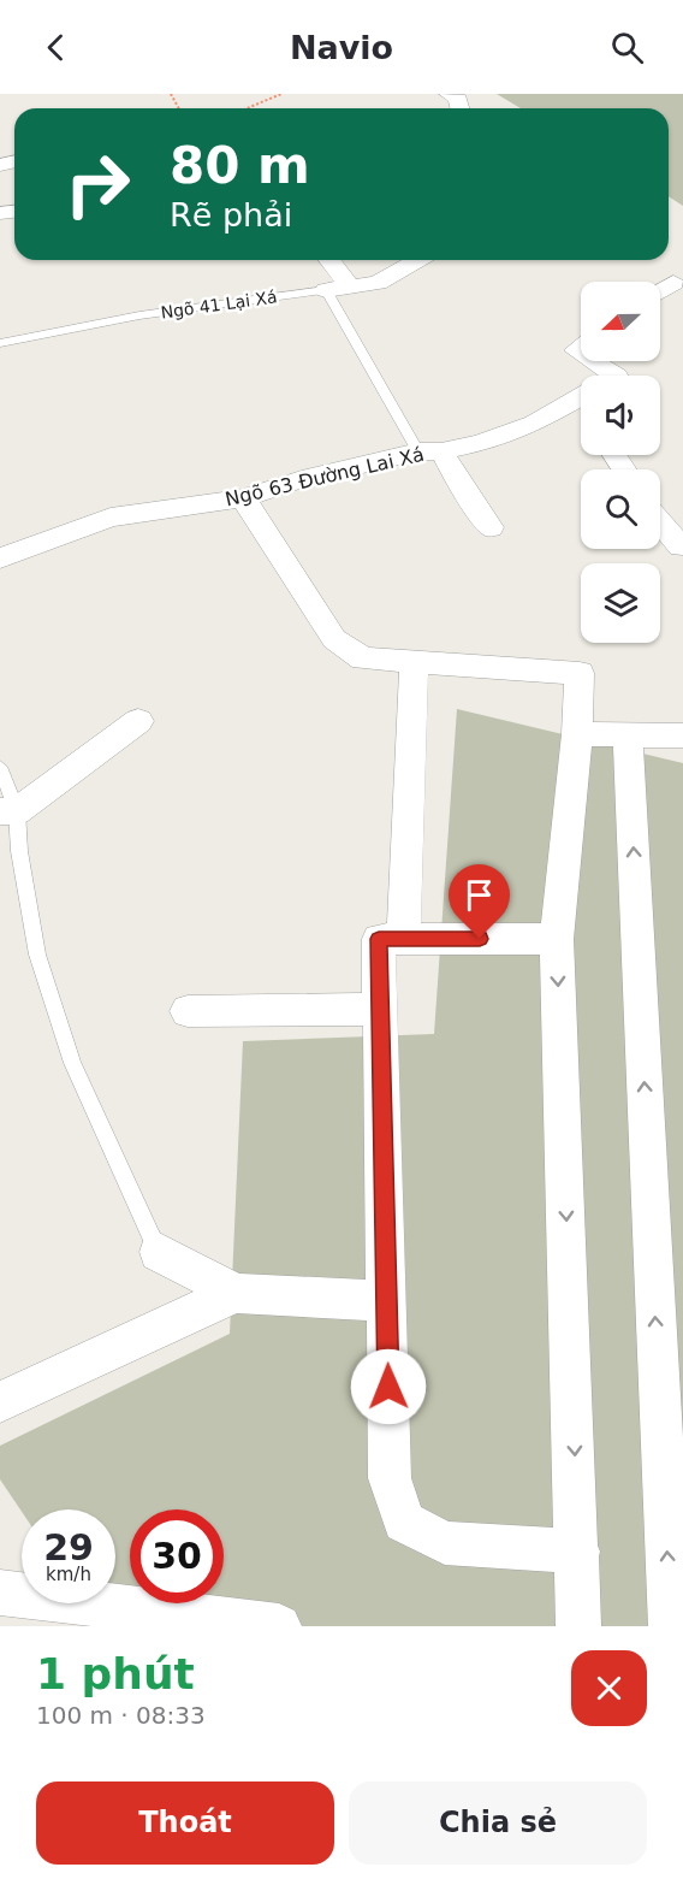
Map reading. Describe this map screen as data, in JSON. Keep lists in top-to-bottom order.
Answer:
{
  "streets": {
    "street": ["Ngõ 41 Lại Xá", "Ngõ 63 Đường Lai Xá"]
  },
  "north": "left",
  "page": {
    "header": "Navio",
    "turn": ["80 m", "Rẽ phải"],
    "speed": "29 km/h",
    "limit": "30",
    "heading": ["1 phút", "100 m · 08:33"],
    "buttons": ["Thoát", "Chia sẻ"]
  }
}
